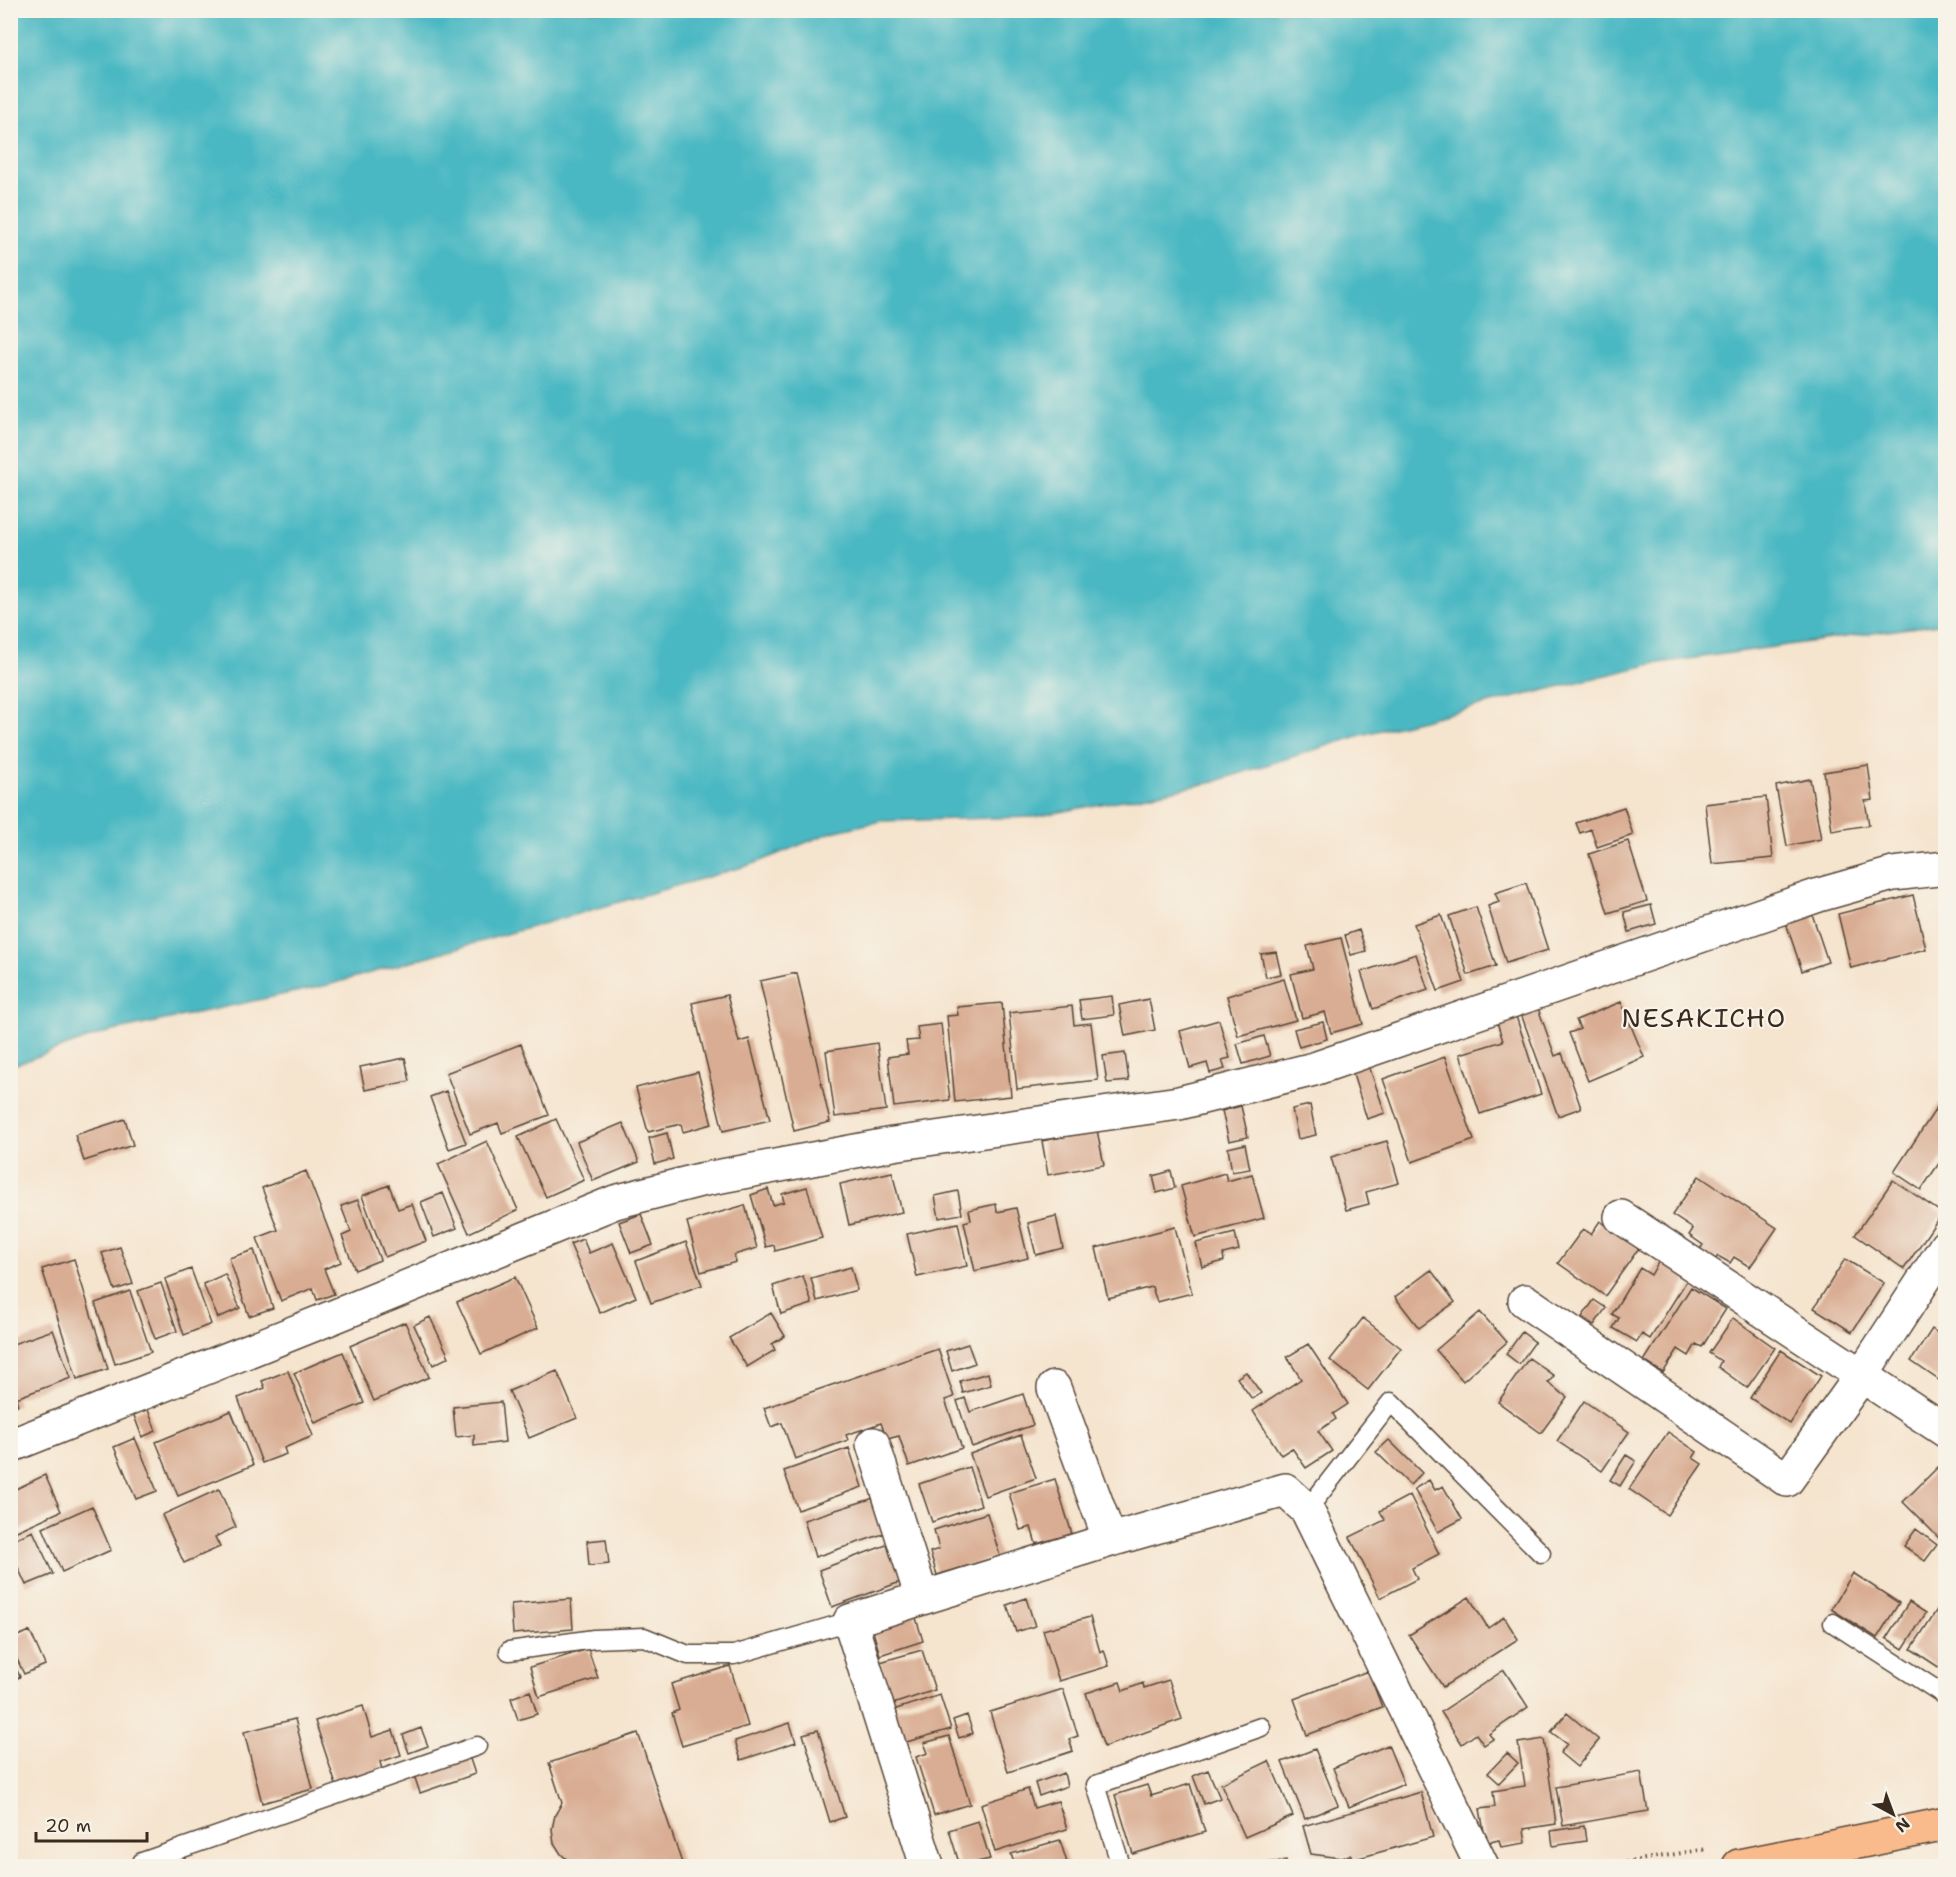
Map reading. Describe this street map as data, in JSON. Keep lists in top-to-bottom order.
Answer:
{
  "districts": ["NESAKICHO"],
  "scale_bar": "20 m",
  "north": "bottom right"
}
